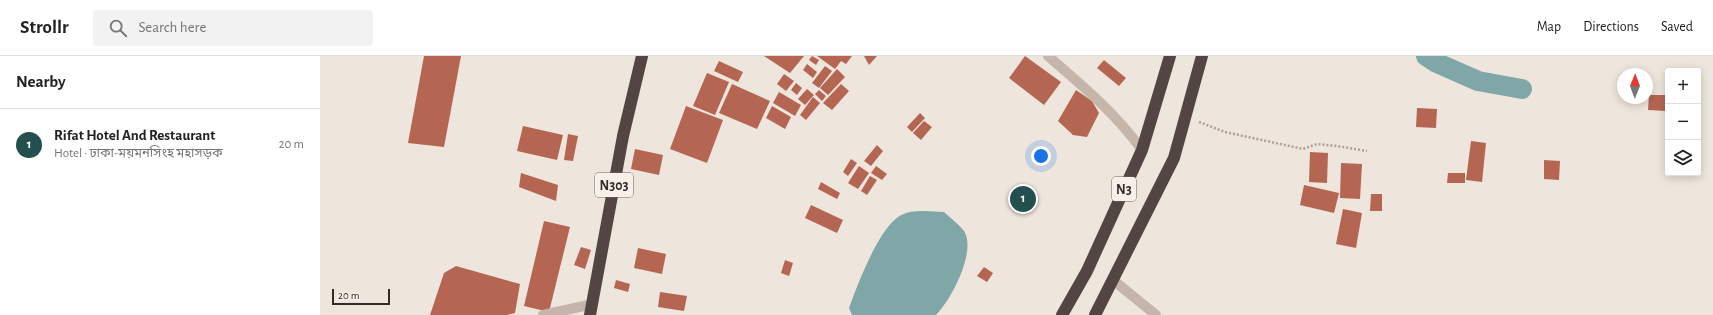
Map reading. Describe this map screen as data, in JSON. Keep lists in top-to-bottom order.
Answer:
{
  "streets": {
    "highway": ["N303", "N3"]
  },
  "scale_bar": "20 m",
  "north": "top",
  "page": {
    "header": "Strollr",
    "search": "Search here",
    "nav": ["Map", "Directions", "Saved"],
    "heading": "Nearby",
    "map_buttons": ["+", "−"],
    "list": [
      {
        "mark": "1",
        "name": "Rifat Hotel And Restaurant",
        "note": "Hotel · ঢাকা-ময়মনসিংহ মহাসড়ক",
        "value": "20 m"
      }
    ],
    "pins": "1",
    "scale": "20 m"
  }
}
